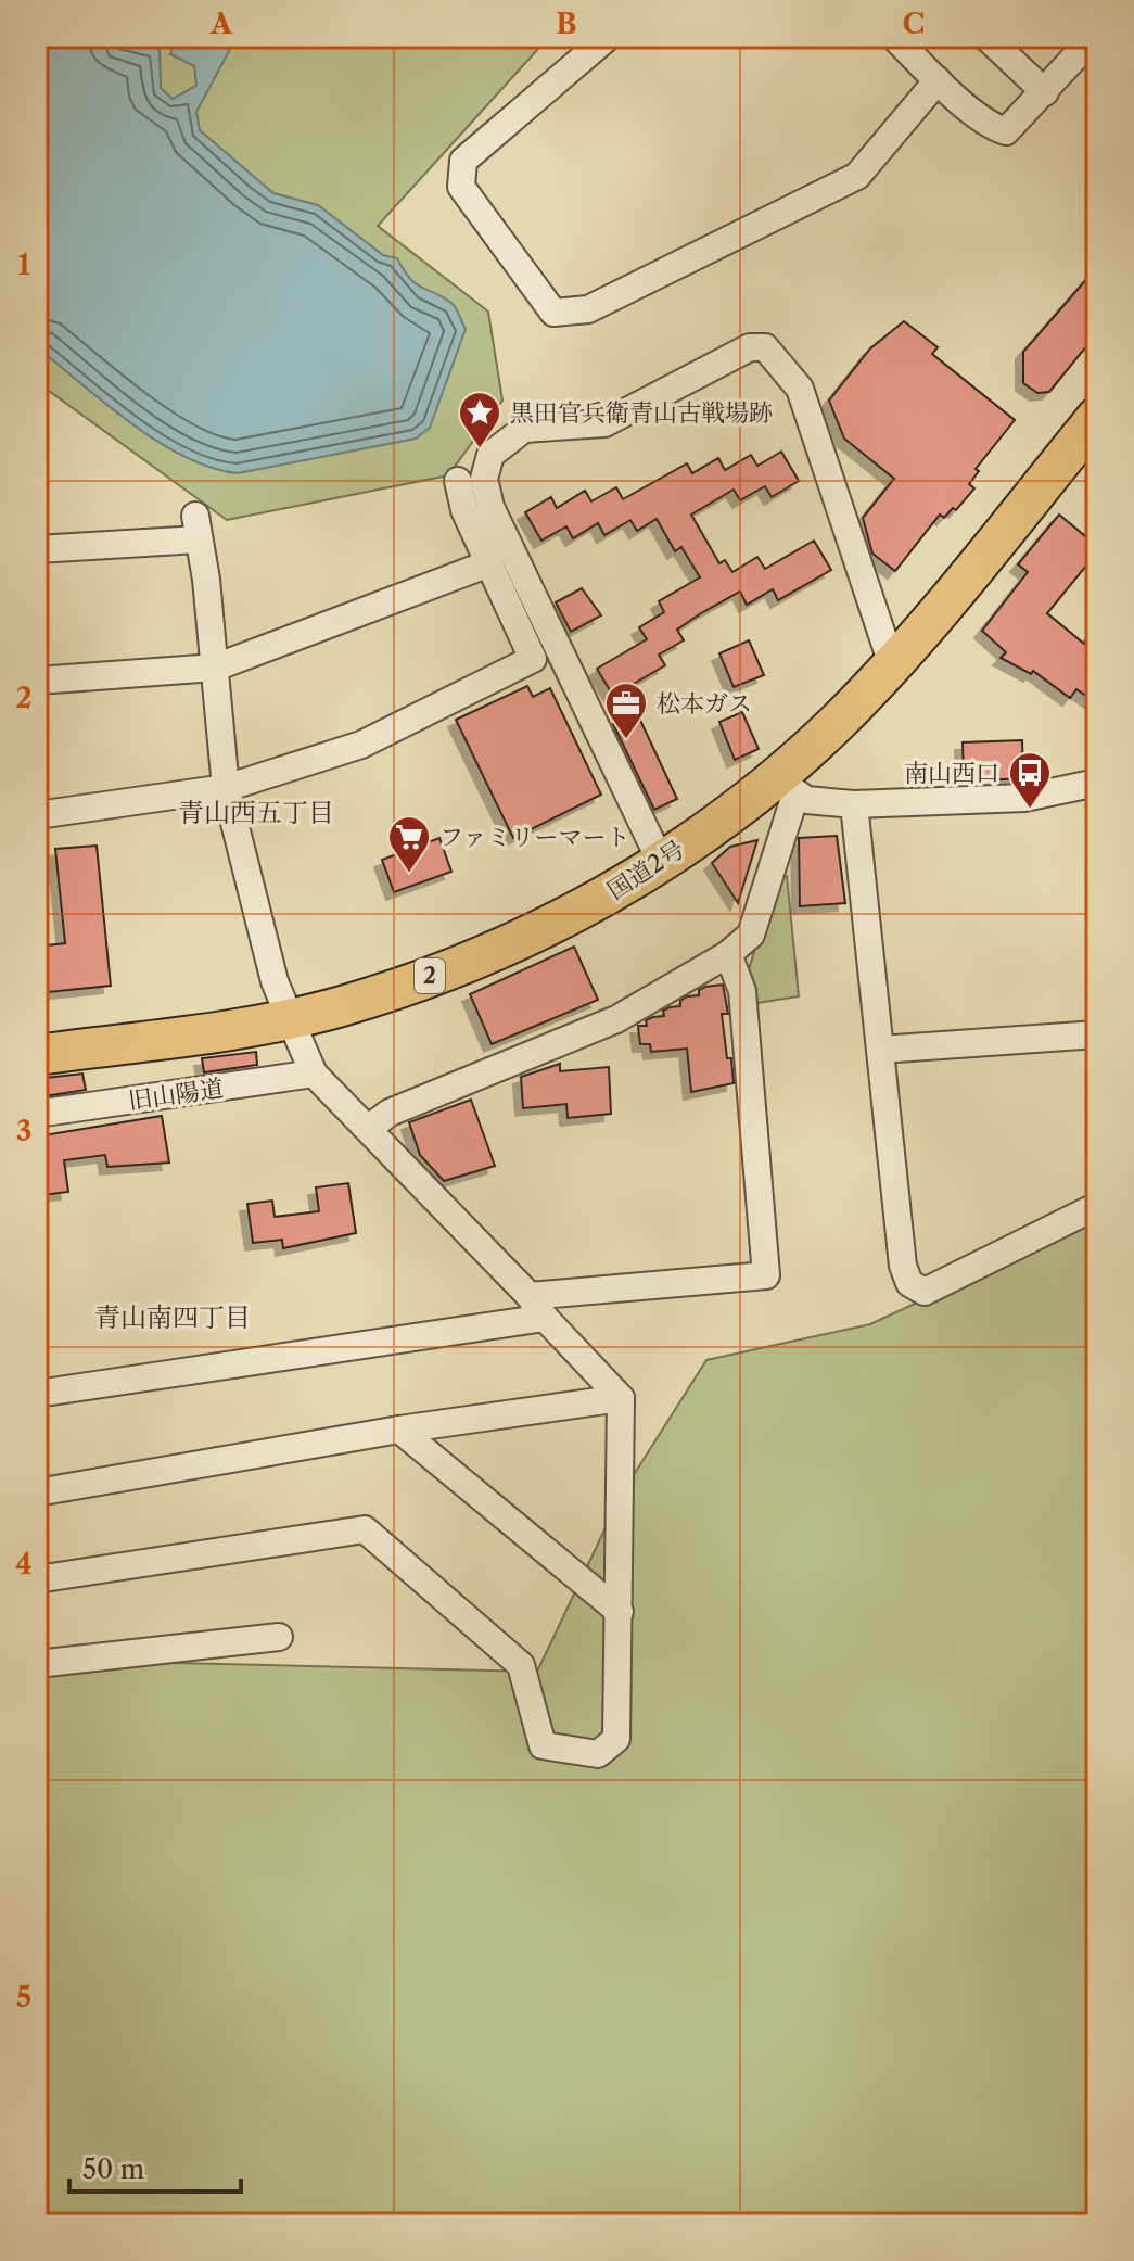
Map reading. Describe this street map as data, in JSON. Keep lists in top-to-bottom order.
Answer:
{
  "streets": {
    "highway": ["国道2号", "2"],
    "street": ["旧山陽道"]
  },
  "districts": ["青山西五丁目", "青山南四丁目"],
  "places": {
    "place": ["黒田官兵衛青山古戦場跡"],
    "office": ["松本ガス"],
    "bus stop": ["南山西口"],
    "supermarket": ["ファミリーマート"]
  },
  "scale_bar": "50 m",
  "grid": {
    "columns": ["A", "B", "C"],
    "rows": [
      "1",
      "2",
      "3",
      "4",
      "5"
    ]
  }
}
